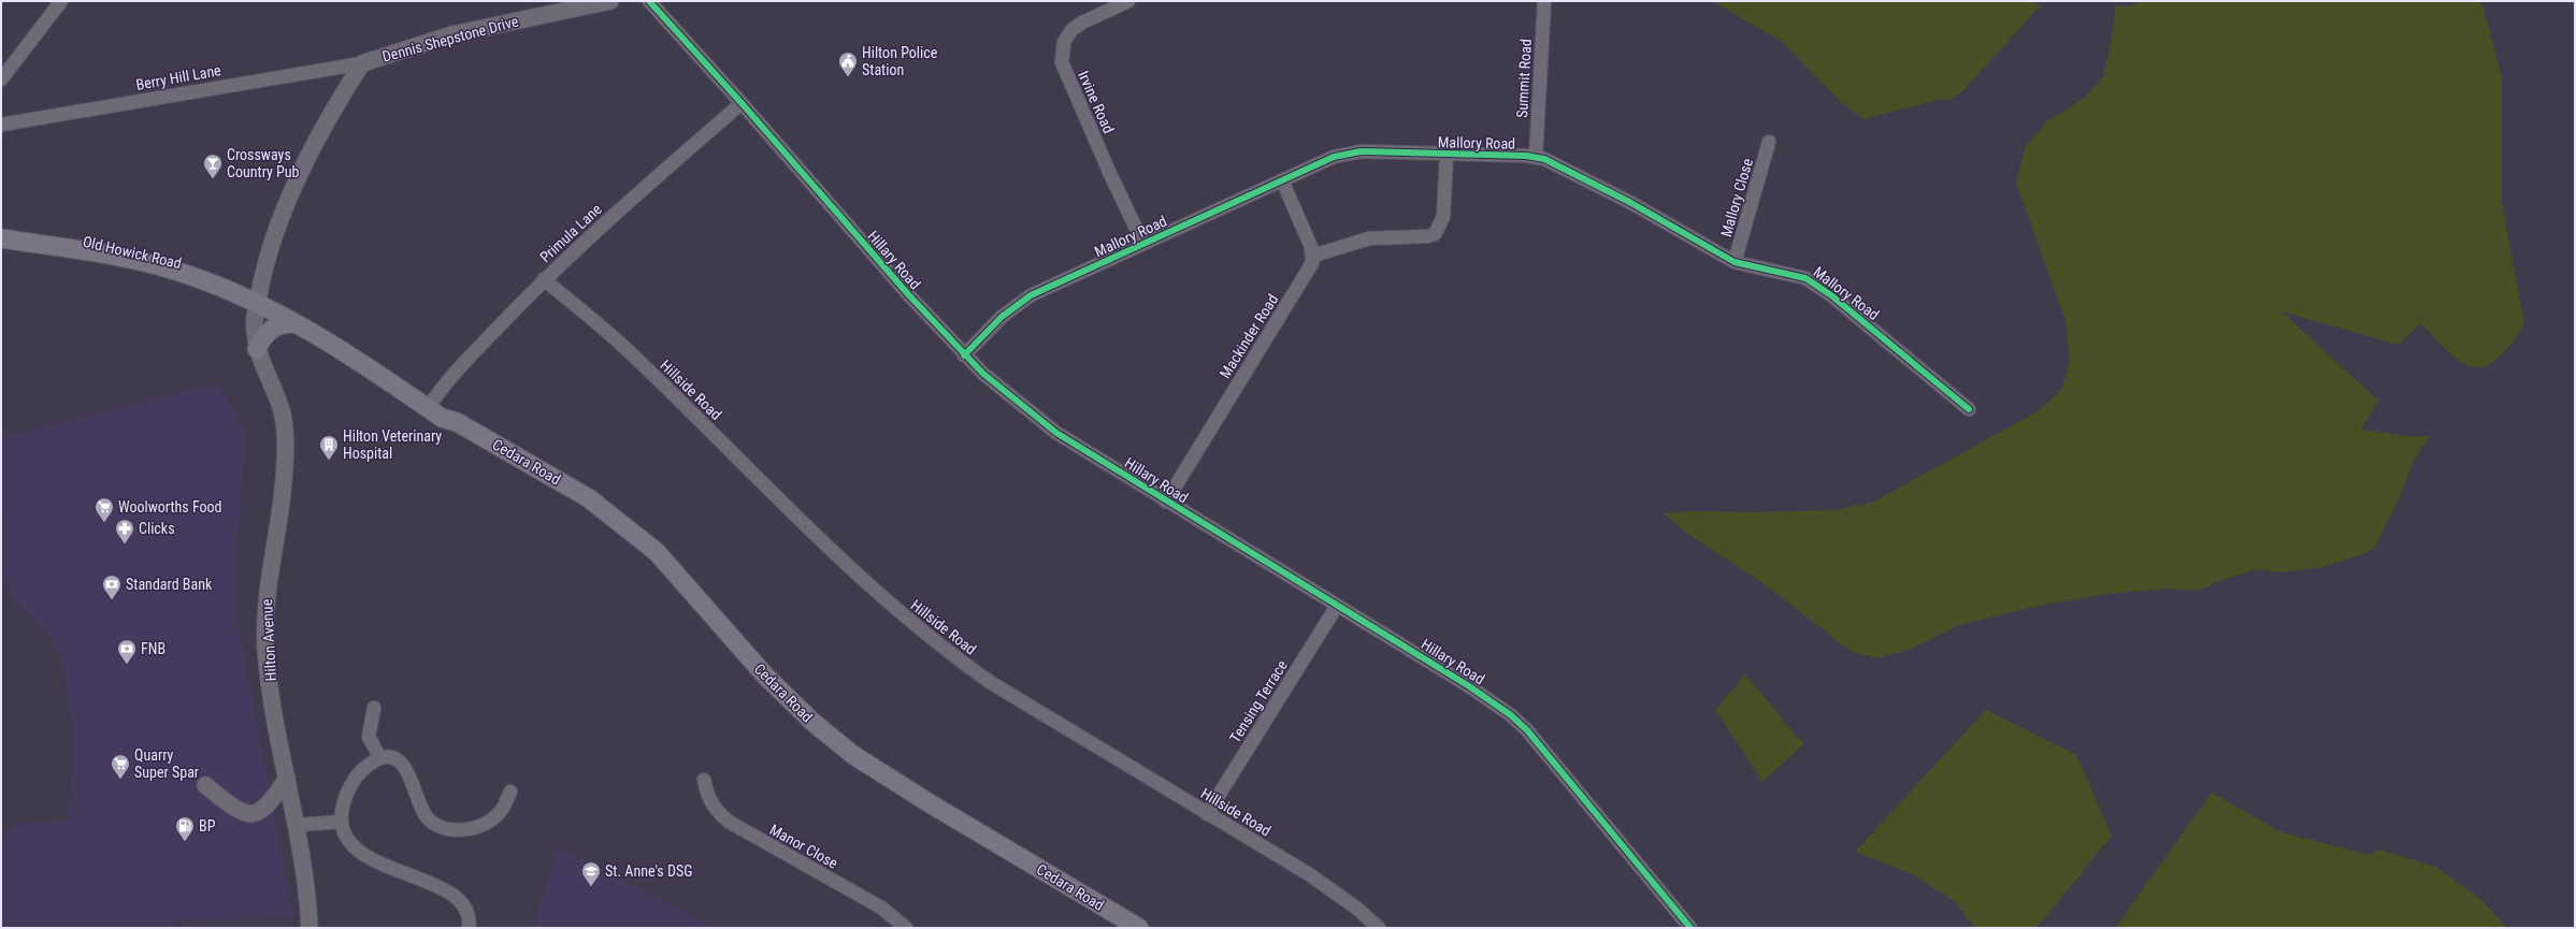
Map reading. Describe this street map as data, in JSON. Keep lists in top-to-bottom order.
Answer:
{
  "streets": {
    "main road": ["Old Howick Road", "Cedara Road"],
    "street": [
      "Dennis Shepstone Drive",
      "Berry Hill Lane",
      "Summit Road",
      "Irvine Road",
      "Mallory Road",
      "Mallory Close",
      "Primula Lane",
      "Hillary Road",
      "Mackinder Road",
      "Hillside Road",
      "Hilton Avenue",
      "Tensing Terrace",
      "Manor Close"
    ]
  },
  "crossings": [
    ["Dennis Shepstone Drive", "Berry Hill Lane"],
    ["Dennis Shepstone Drive", "Old Howick Road"],
    ["Dennis Shepstone Drive", "Cedara Road"],
    ["Dennis Shepstone Drive", "Hilton Avenue"],
    ["Summit Road", "Mallory Road"],
    ["Irvine Road", "Mallory Road"],
    ["Mallory Road", "Mallory Close"],
    ["Mallory Road", "Hillary Road"],
    ["Primula Lane", "Hillary Road"],
    ["Primula Lane", "Hillside Road"],
    ["Primula Lane", "Cedara Road"],
    ["Old Howick Road", "Cedara Road"],
    ["Old Howick Road", "Hilton Avenue"],
    ["Hillary Road", "Mackinder Road"],
    ["Hillary Road", "Tensing Terrace"],
    ["Hillside Road", "Tensing Terrace"],
    ["Cedara Road", "Hilton Avenue"]
  ],
  "places": {
    "public building": ["Hilton Police Station"],
    "bar": ["Crossways Country Pub"],
    "building": ["Hilton Veterinary Hospital"],
    "supermarket": ["Woolworths Food", "Quarry Super Spar"],
    "pharmacy": ["Clicks"],
    "bank": ["Standard Bank", "FNB"],
    "fuel station": ["BP"],
    "school or university": ["St. Anne's DSG"]
  }
}
